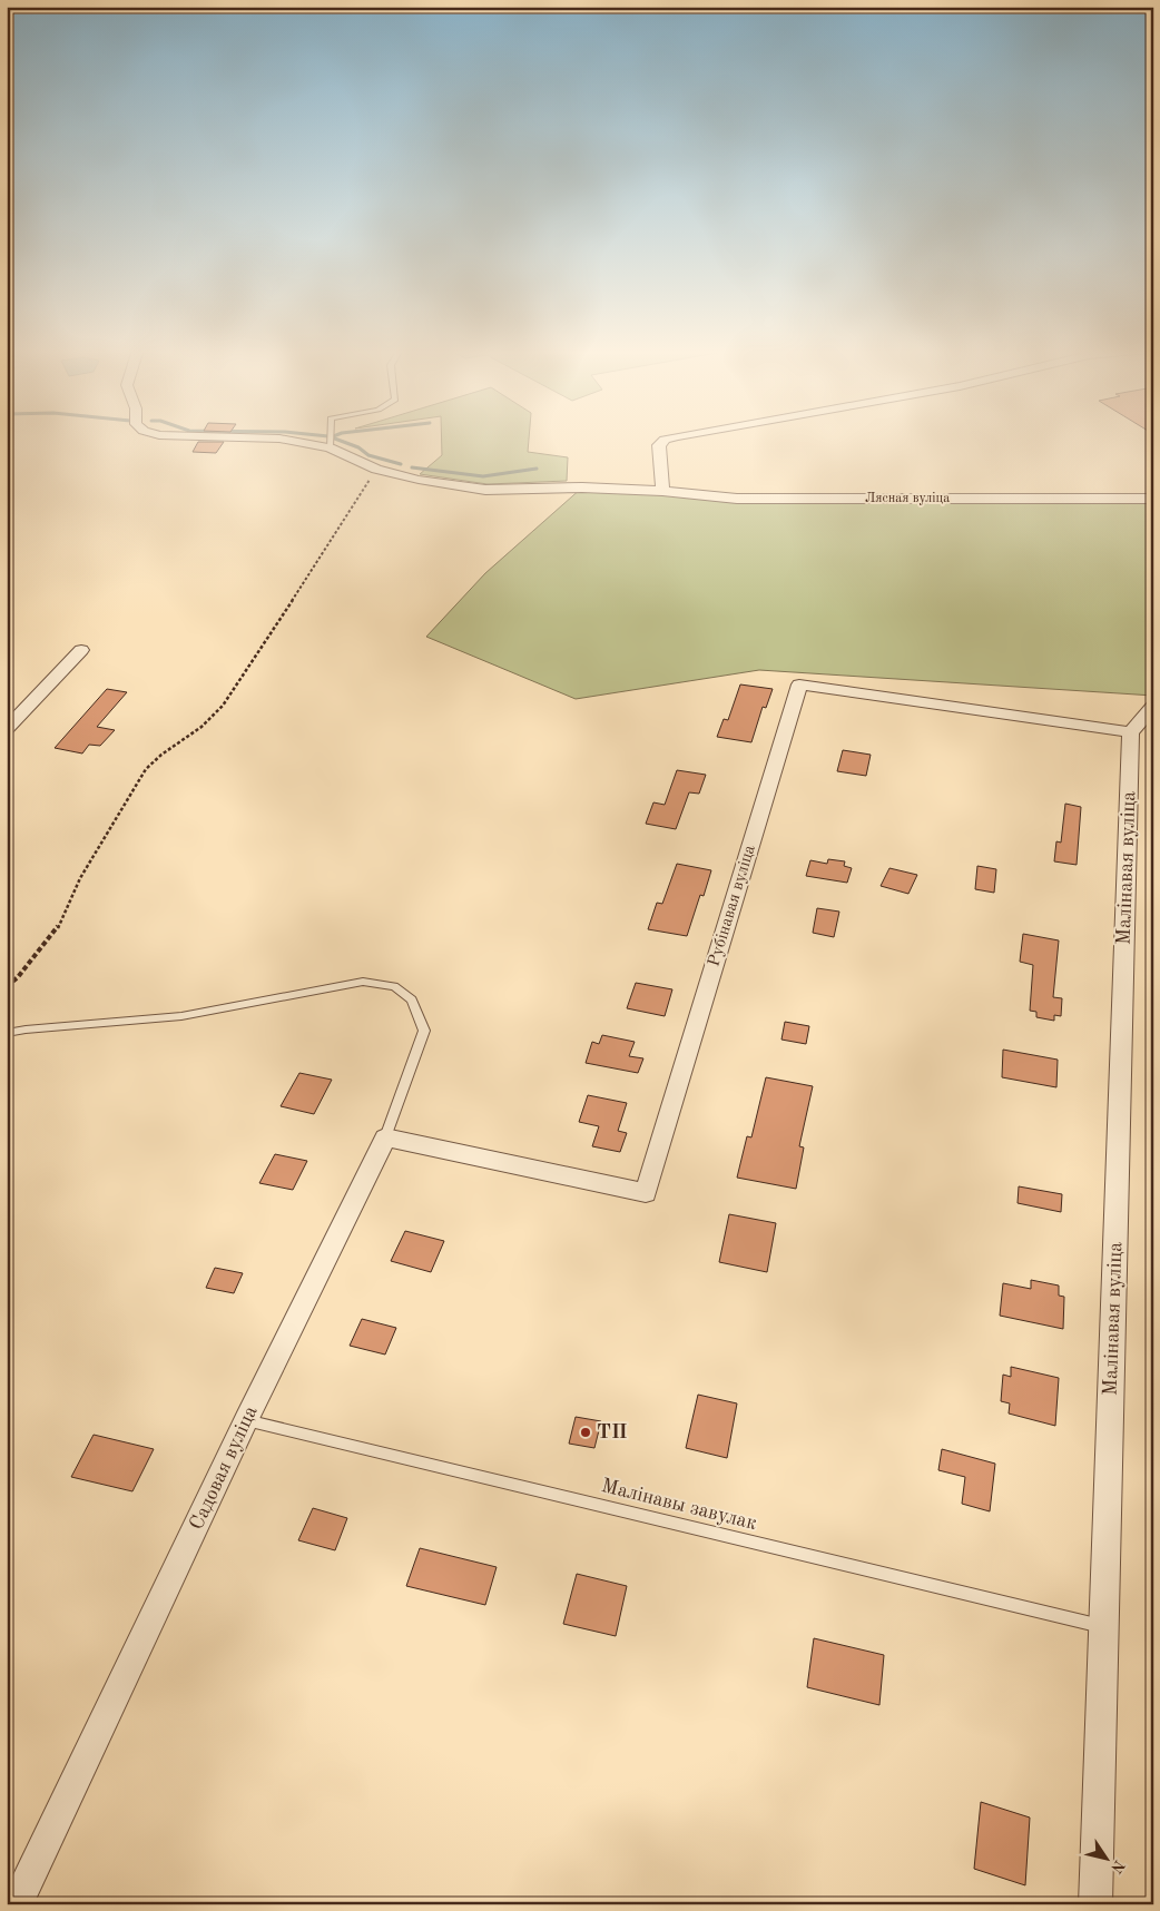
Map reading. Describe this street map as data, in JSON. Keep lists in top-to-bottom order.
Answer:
{
  "streets": {
    "street": [
      "Лясная вуліца",
      "Малінавая вуліца",
      "Рубінавая вуліца",
      "Садовая вуліца"
    ],
    "lane": ["Малінавы завулак"]
  },
  "crossings": [
    ["Малінавая вуліца", "Рубінавая вуліца"],
    ["Малінавая вуліца", "Малінавы завулак"],
    ["Рубінавая вуліца", "Садовая вуліца"],
    ["Садовая вуліца", "Малінавы завулак"]
  ],
  "places": ["ТП"],
  "north": "bottom right"
}
